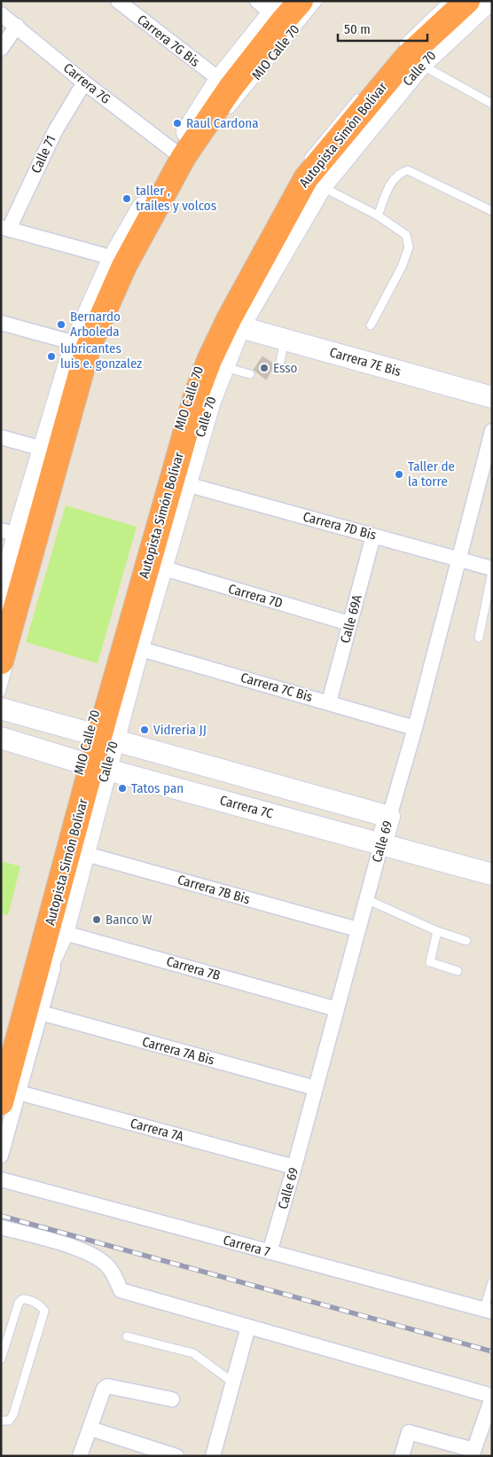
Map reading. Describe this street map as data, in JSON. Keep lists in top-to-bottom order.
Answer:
{
  "streets": {
    "highway": ["Autopista Simón Bolívar"],
    "street": [
      "Carrera 7G Bis",
      "Calle 70",
      "Carrera 7G",
      "Calle 71",
      "Carrera 7E Bis",
      "Carrera 7D Bis",
      "Carrera 7D",
      "Calle 69A",
      "Carrera 7C Bis",
      "Carrera 7C",
      "Calle 69",
      "Carrera 7B Bis",
      "Carrera 7B",
      "Carrera 7A Bis",
      "Carrera 7A",
      "Carrera 7"
    ],
    "lane": ["MIO Calle 70"]
  },
  "crossings": [
    ["Calle 70", "Autopista Simón Bolívar"],
    ["Calle 70", "Carrera 7E Bis"],
    ["Calle 70", "Carrera 7D Bis"],
    ["Calle 70", "Carrera 7D"],
    ["Calle 70", "Carrera 7C Bis"],
    ["Carrera 7G", "Calle 71"],
    ["Autopista Simón Bolívar", "Carrera 7C"],
    ["Autopista Simón Bolívar", "Carrera 7B Bis"],
    ["Autopista Simón Bolívar", "Carrera 7B"],
    ["Autopista Simón Bolívar", "Carrera 7A Bis"],
    ["Autopista Simón Bolívar", "Carrera 7A"],
    ["Carrera 7D Bis", "Calle 69A"],
    ["Carrera 7D Bis", "Calle 69"],
    ["Carrera 7D", "Calle 69A"],
    ["Calle 69A", "Carrera 7C Bis"],
    ["Carrera 7C Bis", "Calle 69"],
    ["Carrera 7C", "Calle 69"],
    ["Calle 69", "Carrera 7B Bis"],
    ["Calle 69", "Carrera 7B"],
    ["Calle 69", "Carrera 7A Bis"],
    ["Calle 69", "Carrera 7A"],
    ["Calle 69", "Carrera 7"]
  ],
  "places": [
    "Raul Cardona",
    "taller , trailes y volcos",
    "Bernardo Arboleda",
    "lubricantes luis e. gonzalez",
    "Esso",
    "Taller de la torre",
    "Vidreria JJ",
    "Tatos pan",
    "Banco W"
  ],
  "scale_bar": "50 m"
}
